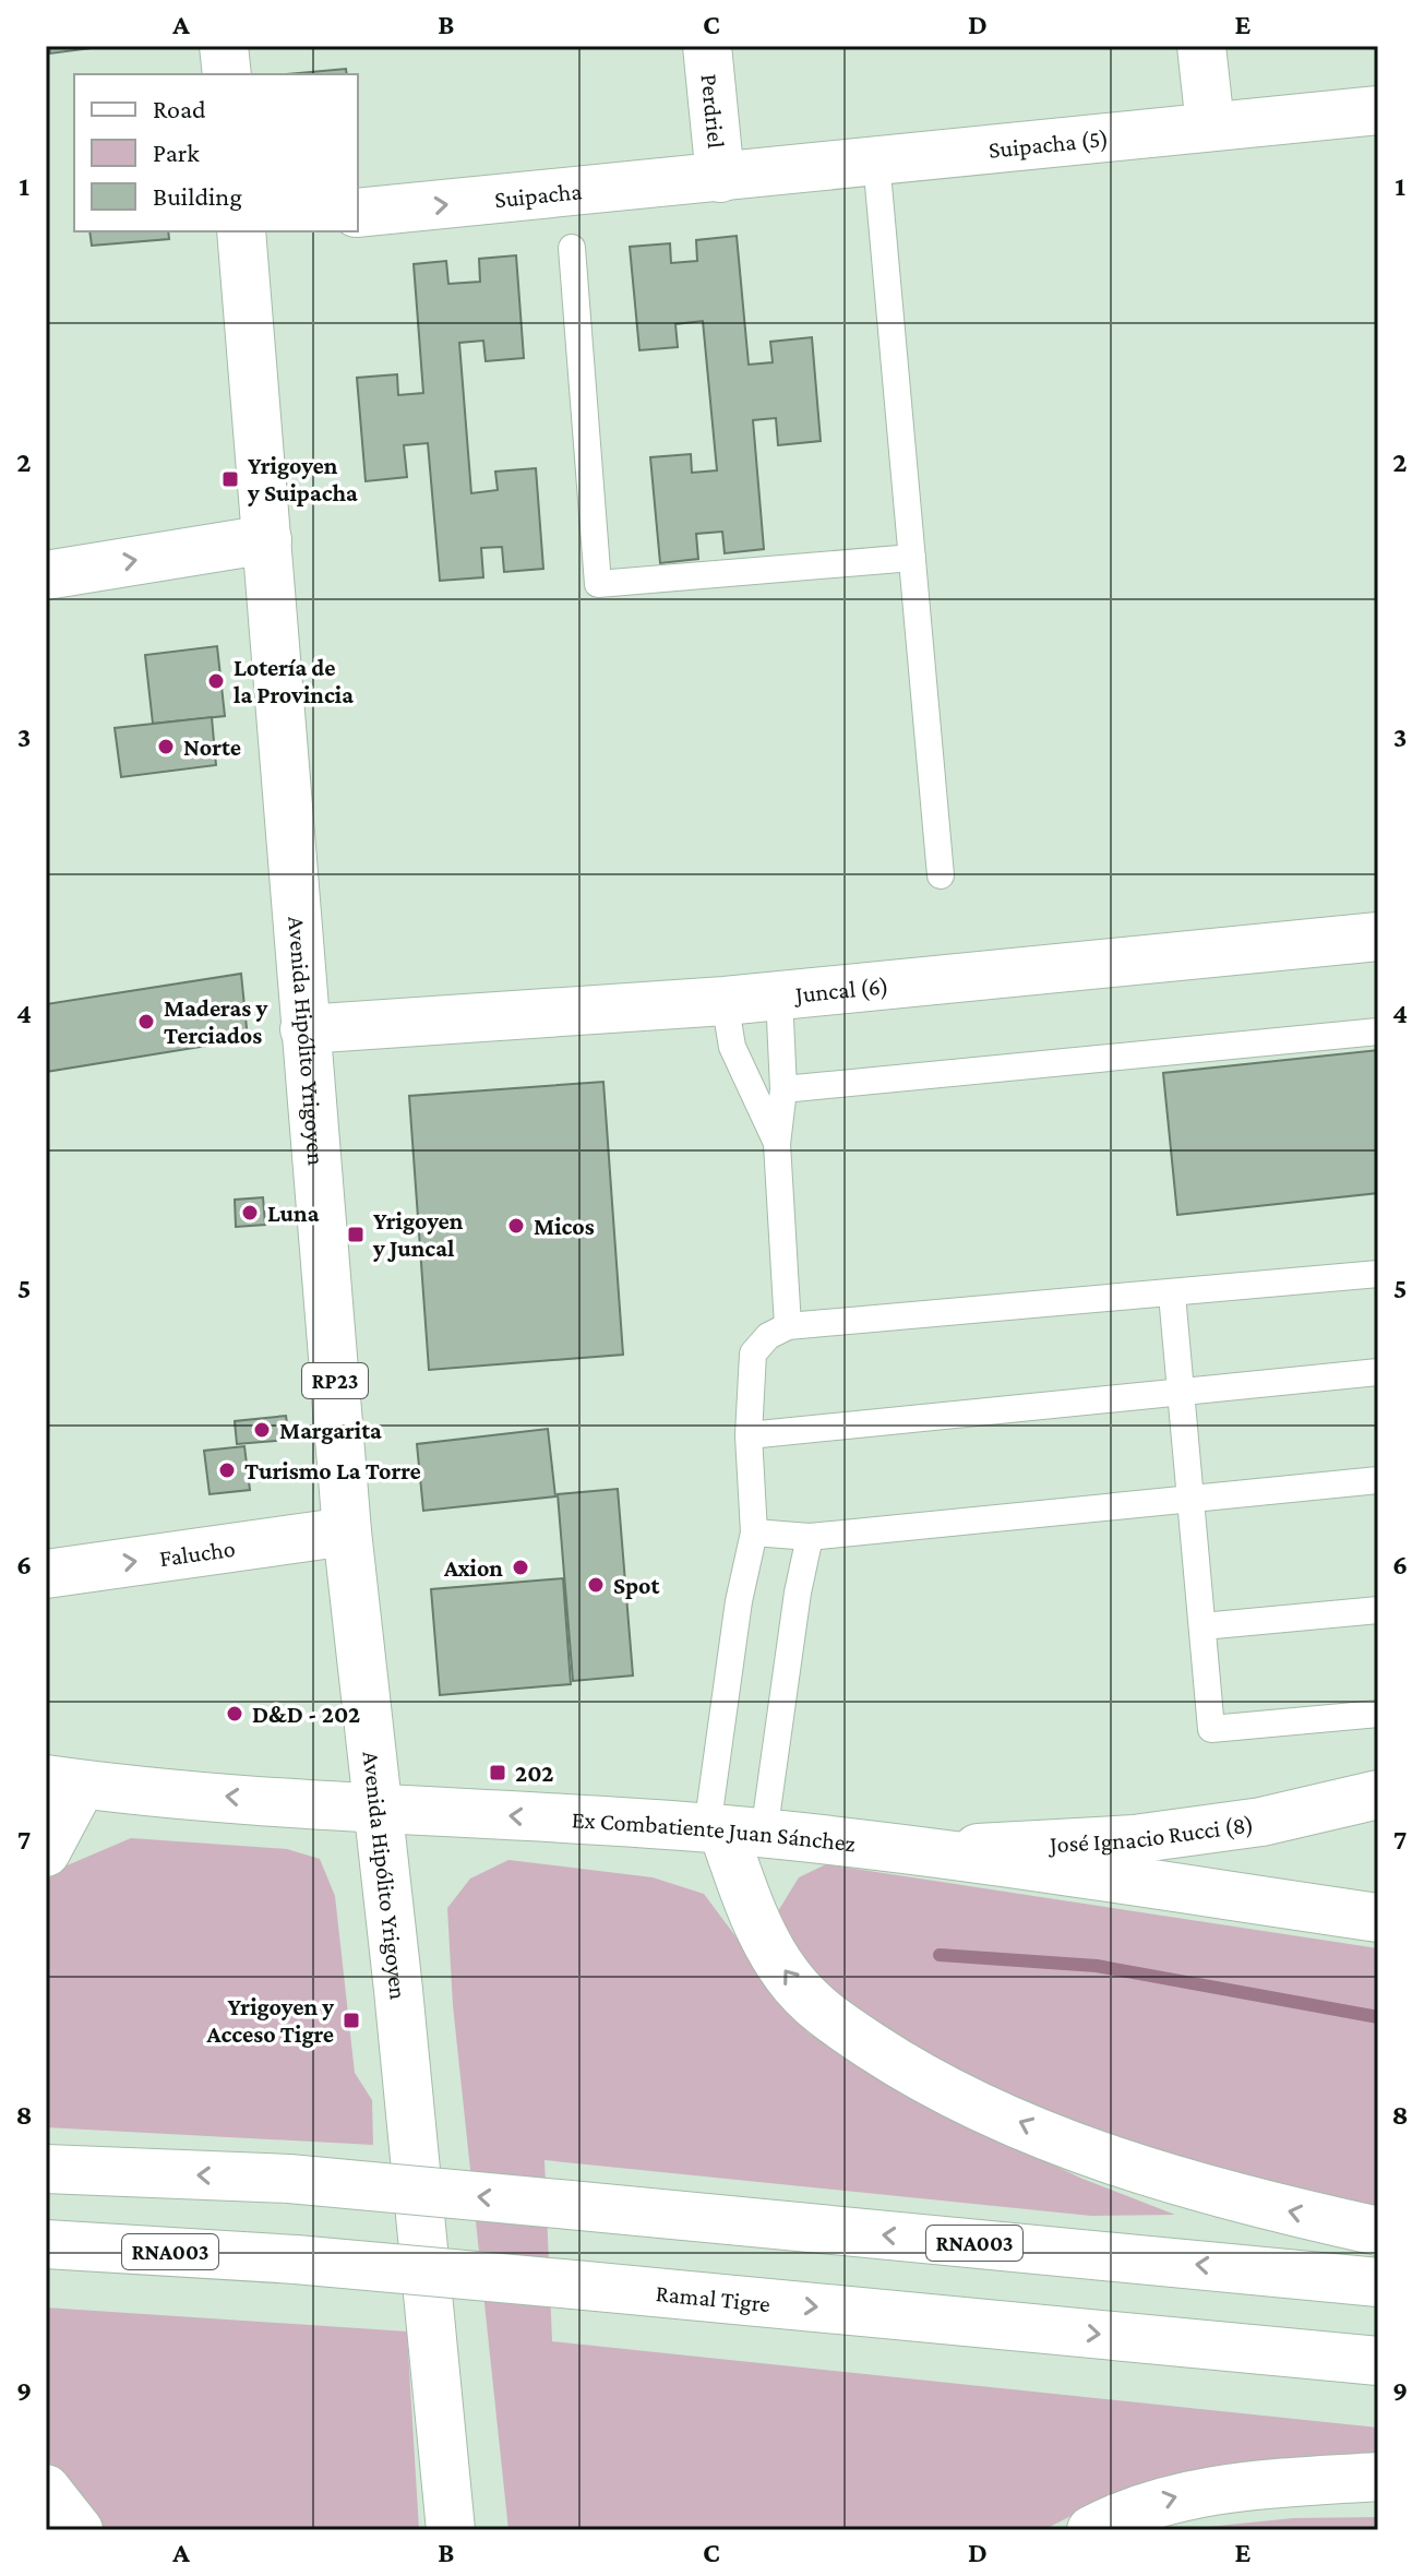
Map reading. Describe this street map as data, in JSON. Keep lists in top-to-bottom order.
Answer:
{
  "streets": {
    "main road": [
      "Perdriel",
      "Suipacha (5)",
      "Suipacha",
      "Juncal (6)",
      "Avenida Hipólito Yrigoyen",
      "RP23",
      "Falucho",
      "Ex Combatiente Juan Sánchez",
      "José Ignacio Rucci (8)",
      "RNA003",
      "Ramal Tigre"
    ]
  },
  "crossings": [
    ["Perdriel", "Suipacha (5)"],
    ["Perdriel", "Suipacha"],
    ["Suipacha (5)", "Suipacha"],
    ["Juncal (6)", "Avenida Hipólito Yrigoyen"],
    ["Avenida Hipólito Yrigoyen", "Falucho"],
    ["Avenida Hipólito Yrigoyen", "Ex Combatiente Juan Sánchez"],
    ["Ex Combatiente Juan Sánchez", "José Ignacio Rucci (8)"]
  ],
  "one_way": ["Suipacha", "Falucho"],
  "places": {
    "transit": [
      "Yrigoyen y Suipacha",
      "Yrigoyen y Juncal",
      "202",
      "Yrigoyen y Acceso Tigre"
    ],
    "other": [
      "Lotería de la Provincia",
      "Norte",
      "Maderas y Terciados",
      "Luna",
      "Micos",
      "Margarita",
      "Turismo La Torre",
      "Axion",
      "Spot",
      "D&D - 202"
    ]
  },
  "legend": ["Road", "Park", "Building"],
  "grid": {
    "columns": [
      "A",
      "B",
      "C",
      "D",
      "E"
    ],
    "rows": [
      "1",
      "2",
      "3",
      "4",
      "5",
      "6",
      "7",
      "8",
      "9"
    ]
  }
}
